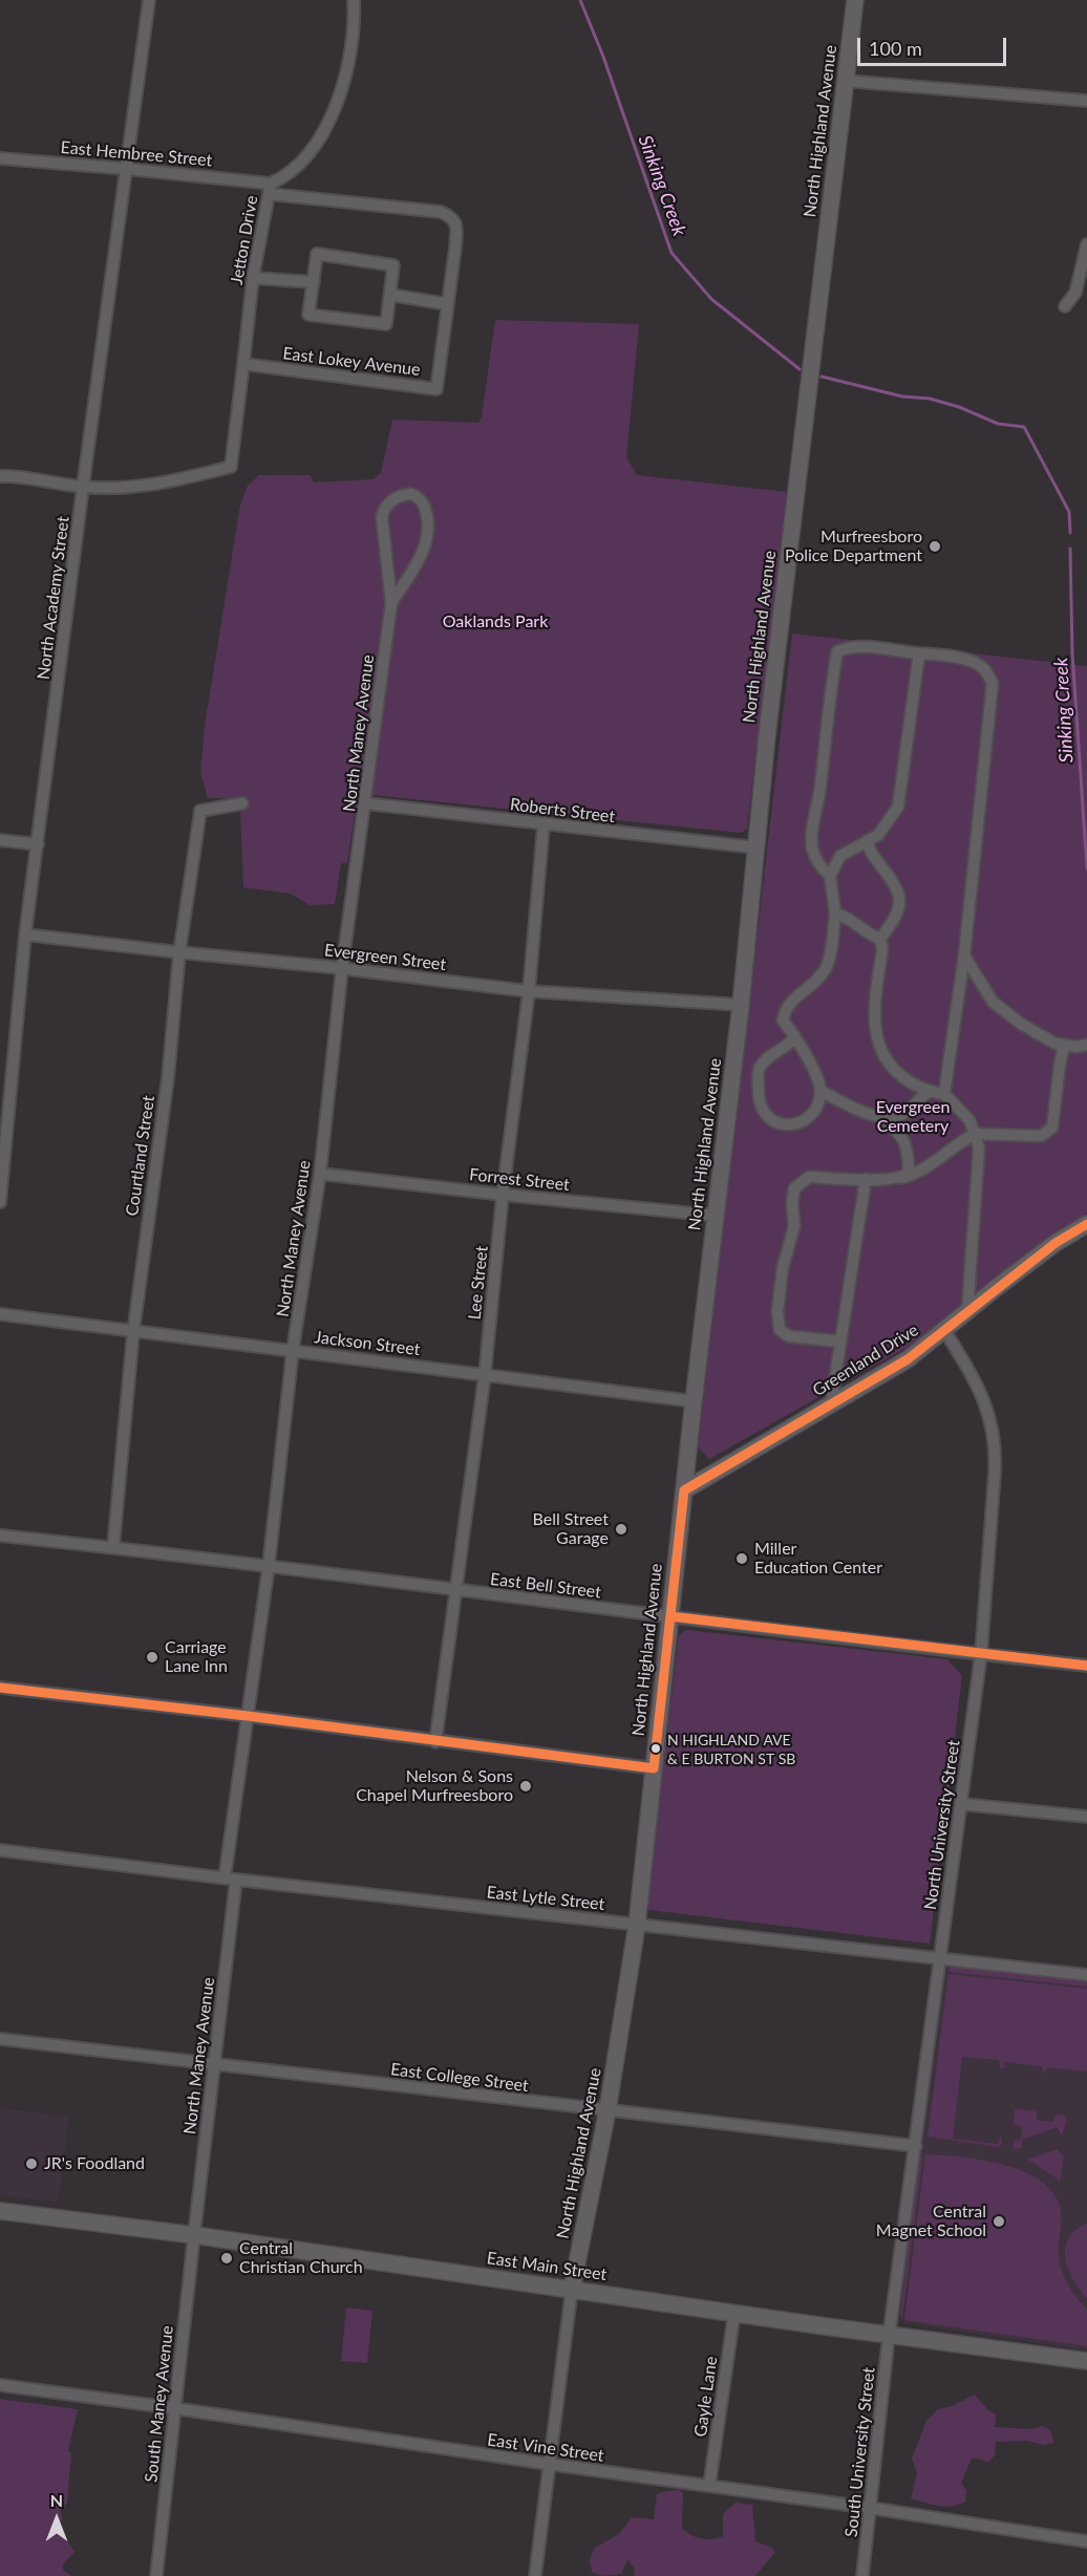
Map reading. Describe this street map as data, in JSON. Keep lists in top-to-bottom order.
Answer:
{
  "streets": {
    "street": [
      "North Highland Avenue",
      "East Hembree Street",
      "Jetton Drive",
      "East Lokey Avenue",
      "North Academy Street",
      "North Maney Avenue",
      "Roberts Street",
      "Evergreen Street",
      "Courtland Street",
      "Forrest Street",
      "Lee Street",
      "Jackson Street",
      "Greenland Drive",
      "East Bell Street",
      "North University Street",
      "East Lytle Street",
      "East College Street",
      "East Main Street",
      "Gayle Lane",
      "South Maney Avenue",
      "East Vine Street",
      "South University Street"
    ]
  },
  "crossings": [
    ["North Highland Avenue", "Roberts Street"],
    ["North Highland Avenue", "Evergreen Street"],
    ["North Highland Avenue", "Forrest Street"],
    ["North Highland Avenue", "Jackson Street"],
    ["North Highland Avenue", "Greenland Drive"],
    ["North Highland Avenue", "East Bell Street"],
    ["North Highland Avenue", "East Lytle Street"],
    ["North Highland Avenue", "East College Street"],
    ["North Highland Avenue", "East Main Street"],
    ["East Hembree Street", "Jetton Drive"],
    ["East Hembree Street", "East Lokey Avenue"],
    ["East Hembree Street", "North Academy Street"],
    ["Jetton Drive", "East Lokey Avenue"],
    ["North Academy Street", "Evergreen Street"],
    ["North Maney Avenue", "Roberts Street"],
    ["North Maney Avenue", "Evergreen Street"],
    ["North Maney Avenue", "Forrest Street"],
    ["North Maney Avenue", "Jackson Street"],
    ["North Maney Avenue", "East Bell Street"],
    ["North Maney Avenue", "East Lytle Street"],
    ["North Maney Avenue", "East College Street"],
    ["North Maney Avenue", "East Main Street"],
    ["North Maney Avenue", "South Maney Avenue"],
    ["Roberts Street", "Lee Street"],
    ["Evergreen Street", "Courtland Street"],
    ["Evergreen Street", "Lee Street"],
    ["Courtland Street", "Jackson Street"],
    ["Courtland Street", "East Bell Street"],
    ["Forrest Street", "Lee Street"],
    ["Lee Street", "Jackson Street"],
    ["Lee Street", "East Bell Street"],
    ["Greenland Drive", "North University Street"],
    ["East Bell Street", "North University Street"],
    ["North University Street", "East Lytle Street"],
    ["North University Street", "East College Street"],
    ["North University Street", "East Main Street"],
    ["North University Street", "South University Street"],
    ["East Main Street", "Gayle Lane"],
    ["East Main Street", "South Maney Avenue"],
    ["East Main Street", "South University Street"],
    ["Gayle Lane", "East Vine Street"],
    ["South Maney Avenue", "East Vine Street"],
    ["East Vine Street", "South University Street"]
  ],
  "water": ["Sinking Creek"],
  "parks": ["Oaklands Park", "Evergreen Cemetery"],
  "places": [
    "Murfreesboro Police Department",
    "Bell Street Garage",
    "Miller Education Center",
    "Carriage Lane Inn",
    "N HIGHLAND AVE & E BURTON ST SB",
    "Nelson & Sons Chapel Murfreesboro",
    "JR's Foodland",
    "Central Magnet School",
    "Central Christian Church"
  ],
  "scale_bar": "100 m",
  "north": "top"
}
